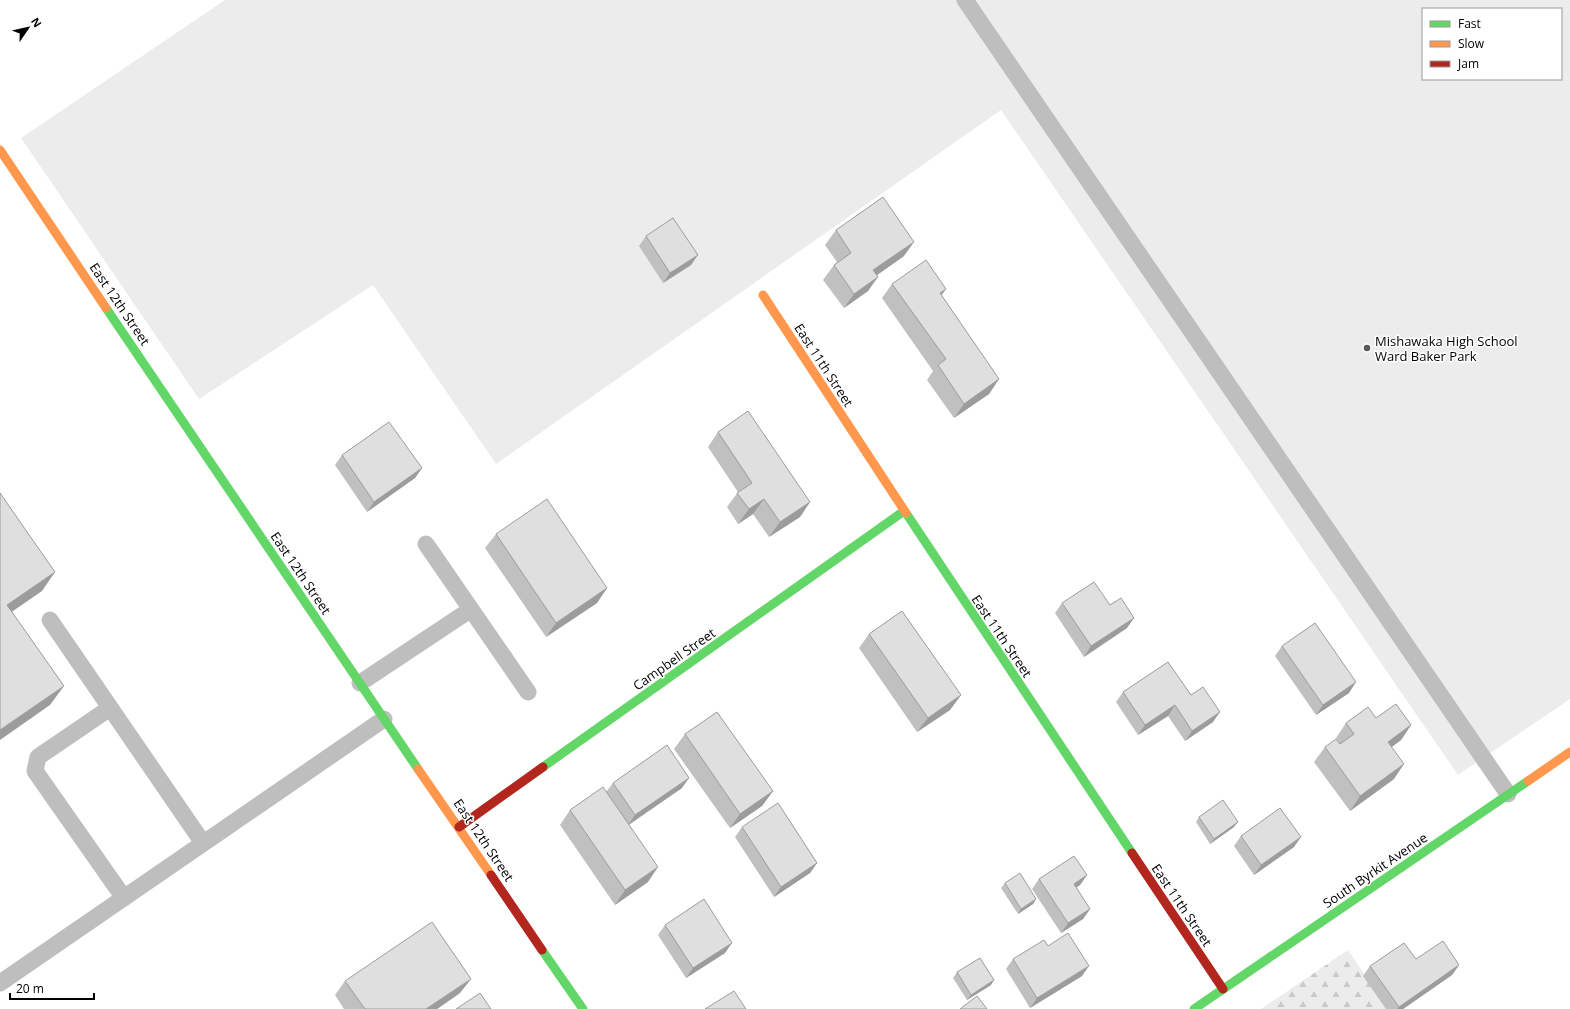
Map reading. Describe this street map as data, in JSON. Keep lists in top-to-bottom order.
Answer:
{
  "streets": {
    "street": [
      "East 12th Street",
      "East 11th Street",
      "Campbell Street",
      "South Byrkit Avenue"
    ]
  },
  "crossings": [
    ["East 12th Street", "Campbell Street"],
    ["East 11th Street", "Campbell Street"],
    ["East 11th Street", "South Byrkit Avenue"]
  ],
  "places": ["Mishawaka High School Ward Baker Park"],
  "legend": ["Fast", "Slow", "Jam"],
  "scale_bar": "20 m",
  "north": "top right"
}
